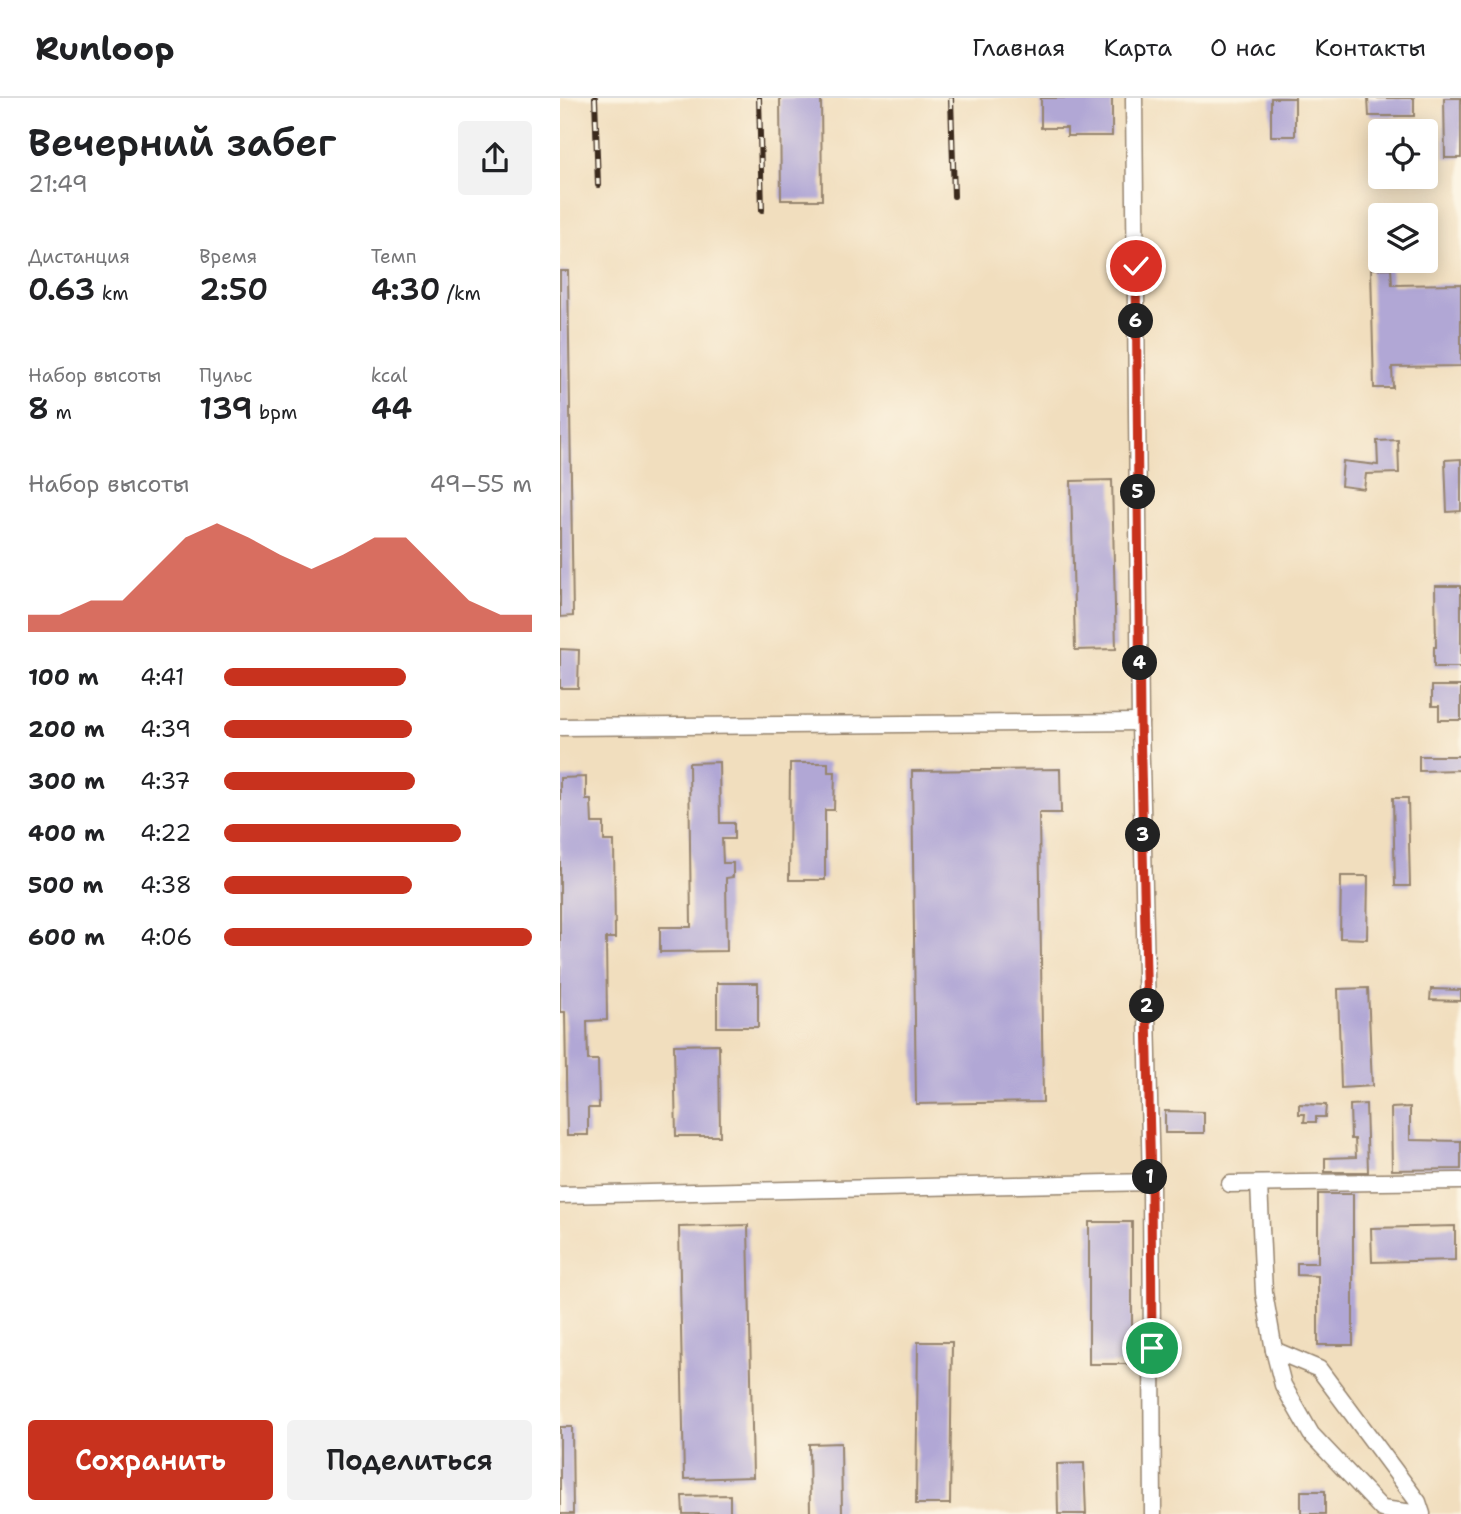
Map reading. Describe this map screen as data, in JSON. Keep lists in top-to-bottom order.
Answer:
{
  "page": {
    "header": "Runloop",
    "nav": [
      "Главная",
      "Карта",
      "О нас",
      "Контакты"
    ],
    "heading": ["Вечерний забег", "21:49"],
    "stats": [
      ["Дистанция", "0.63 km"],
      ["Время", "2:50"],
      ["Темп", "4:30 /km"],
      ["Набор высоты", "8 m"],
      ["Пульс", "139 bpm"],
      ["kcal", "44"]
    ],
    "pins": [
      "6",
      "5",
      "4",
      "3",
      "2",
      "1"
    ],
    "chart": ["Набор высоты", "49–55 m"],
    "list": [
      {
        "name": "100 m",
        "note": "4:41"
      },
      {
        "name": "200 m",
        "note": "4:39"
      },
      {
        "name": "300 m",
        "note": "4:37"
      },
      {
        "name": "400 m",
        "note": "4:22"
      },
      {
        "name": "500 m",
        "note": "4:38"
      },
      {
        "name": "600 m",
        "note": "4:06"
      }
    ],
    "buttons": ["Сохранить", "Поделиться"]
  }
}
